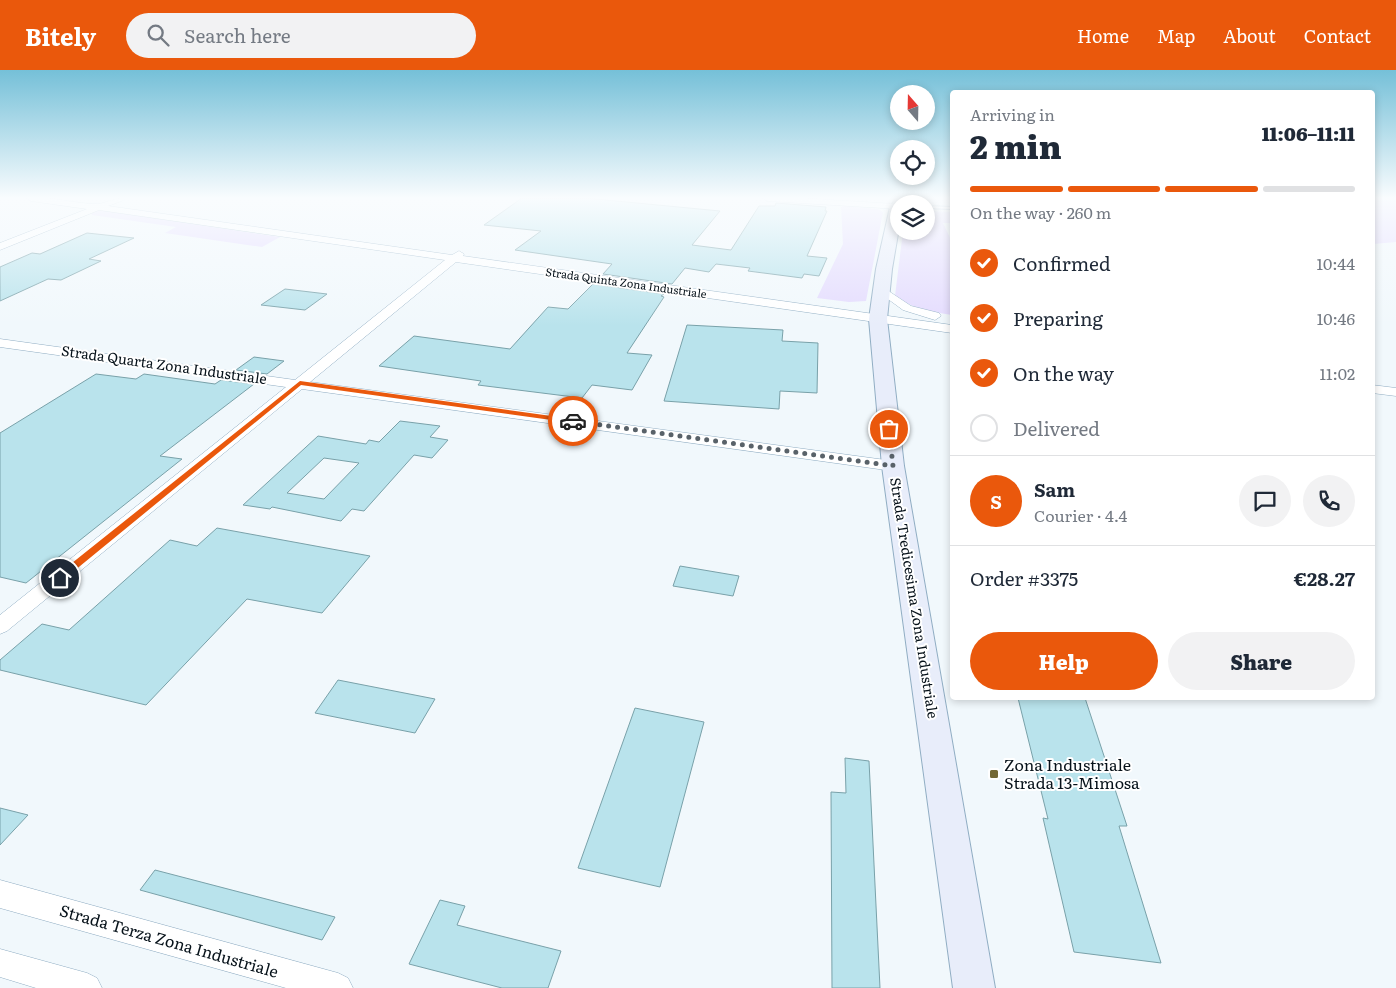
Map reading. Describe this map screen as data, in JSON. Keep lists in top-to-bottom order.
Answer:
{
  "streets": {
    "main road": ["Strada Tredicesima Zona Industriale"],
    "street": ["Strada Quinta Zona Industriale", "Strada Quarta Zona Industriale", "Strada Terza Zona Industriale"]
  },
  "crossings": [
    ["Strada Quinta Zona Industriale", "Strada Tredicesima Zona Industriale"],
    ["Strada Quarta Zona Industriale", "Strada Tredicesima Zona Industriale"]
  ],
  "places": {
    "transit": ["Zona Industriale Strada 13-Mimosa"]
  },
  "north": "top",
  "page": {
    "header": "Bitely",
    "search": "Search here",
    "nav": [
      "Home",
      "Map",
      "About",
      "Contact"
    ],
    "heading": ["2 min", "Arriving in", "11:06–11:11"],
    "panel": [
      "Sam",
      "Courier · 4.4",
      "Order #3375",
      "€28.27"
    ],
    "bar": "On the way · 260 m",
    "list": [
      ["Confirmed", "10:44"],
      ["Preparing", "10:46"],
      ["On the way", "11:02"],
      "Delivered"
    ],
    "round": "S",
    "buttons": ["Help", "Share"]
  }
}
